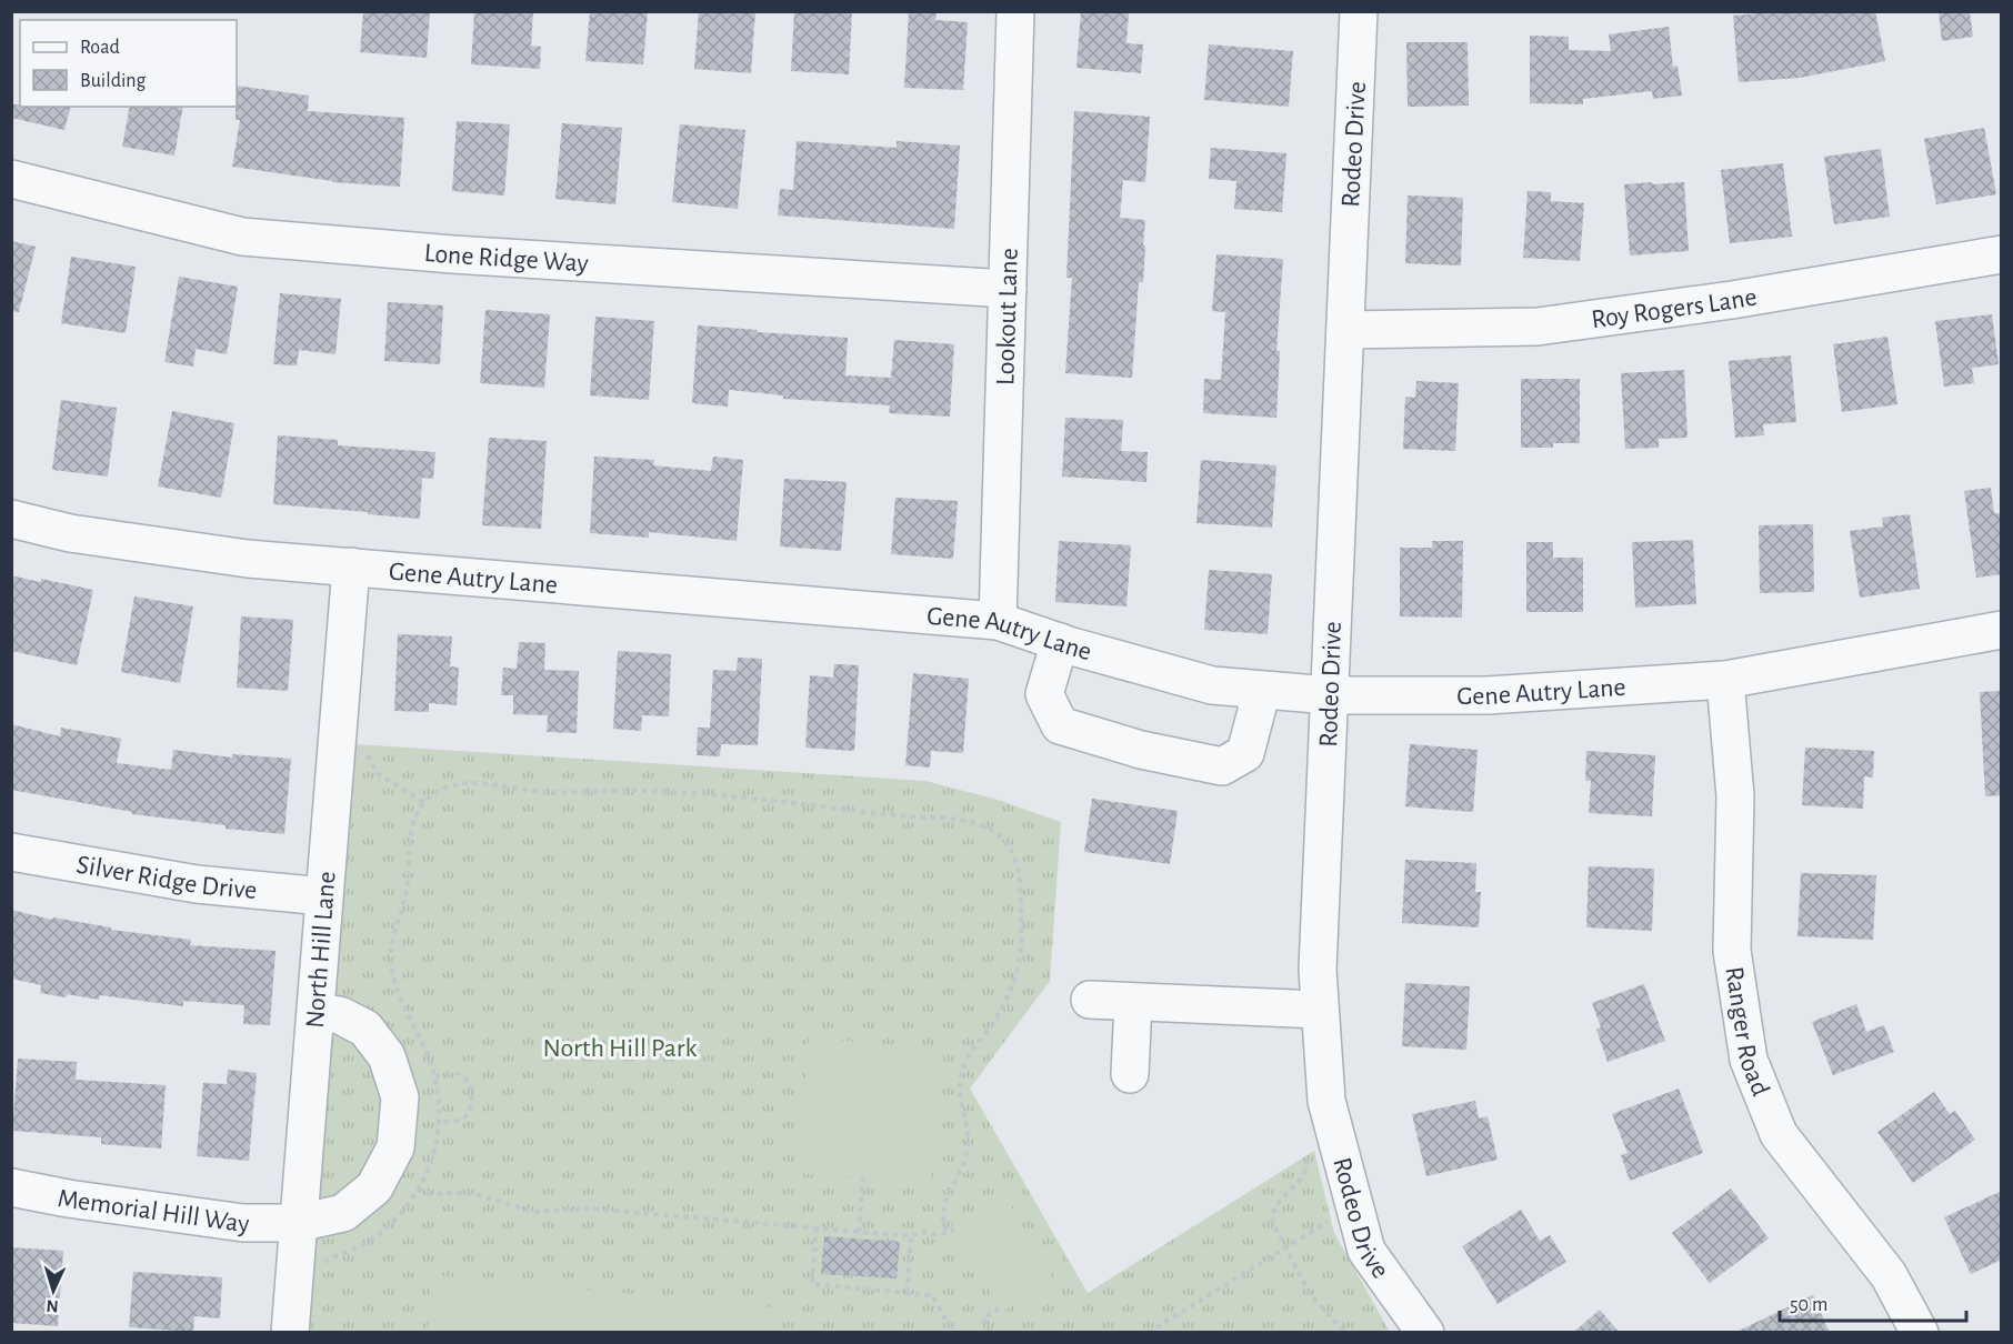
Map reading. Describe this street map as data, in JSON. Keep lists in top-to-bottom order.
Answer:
{
  "streets": {
    "street": [
      "Rodeo Drive",
      "Lone Ridge Way",
      "Roy Rogers Lane",
      "Lookout Lane",
      "Gene Autry Lane",
      "Silver Ridge Drive",
      "North Hill Lane",
      "Ranger Road",
      "Memorial Hill Way"
    ]
  },
  "crossings": [
    ["Rodeo Drive", "Roy Rogers Lane"],
    ["Rodeo Drive", "Gene Autry Lane"],
    ["Lone Ridge Way", "Lookout Lane"],
    ["Lookout Lane", "Gene Autry Lane"],
    ["Gene Autry Lane", "North Hill Lane"],
    ["Gene Autry Lane", "Ranger Road"],
    ["Silver Ridge Drive", "North Hill Lane"],
    ["North Hill Lane", "Memorial Hill Way"]
  ],
  "parks": ["North Hill Park"],
  "legend": ["Road", "Building"],
  "scale_bar": "50 m",
  "north": "bottom"
}
